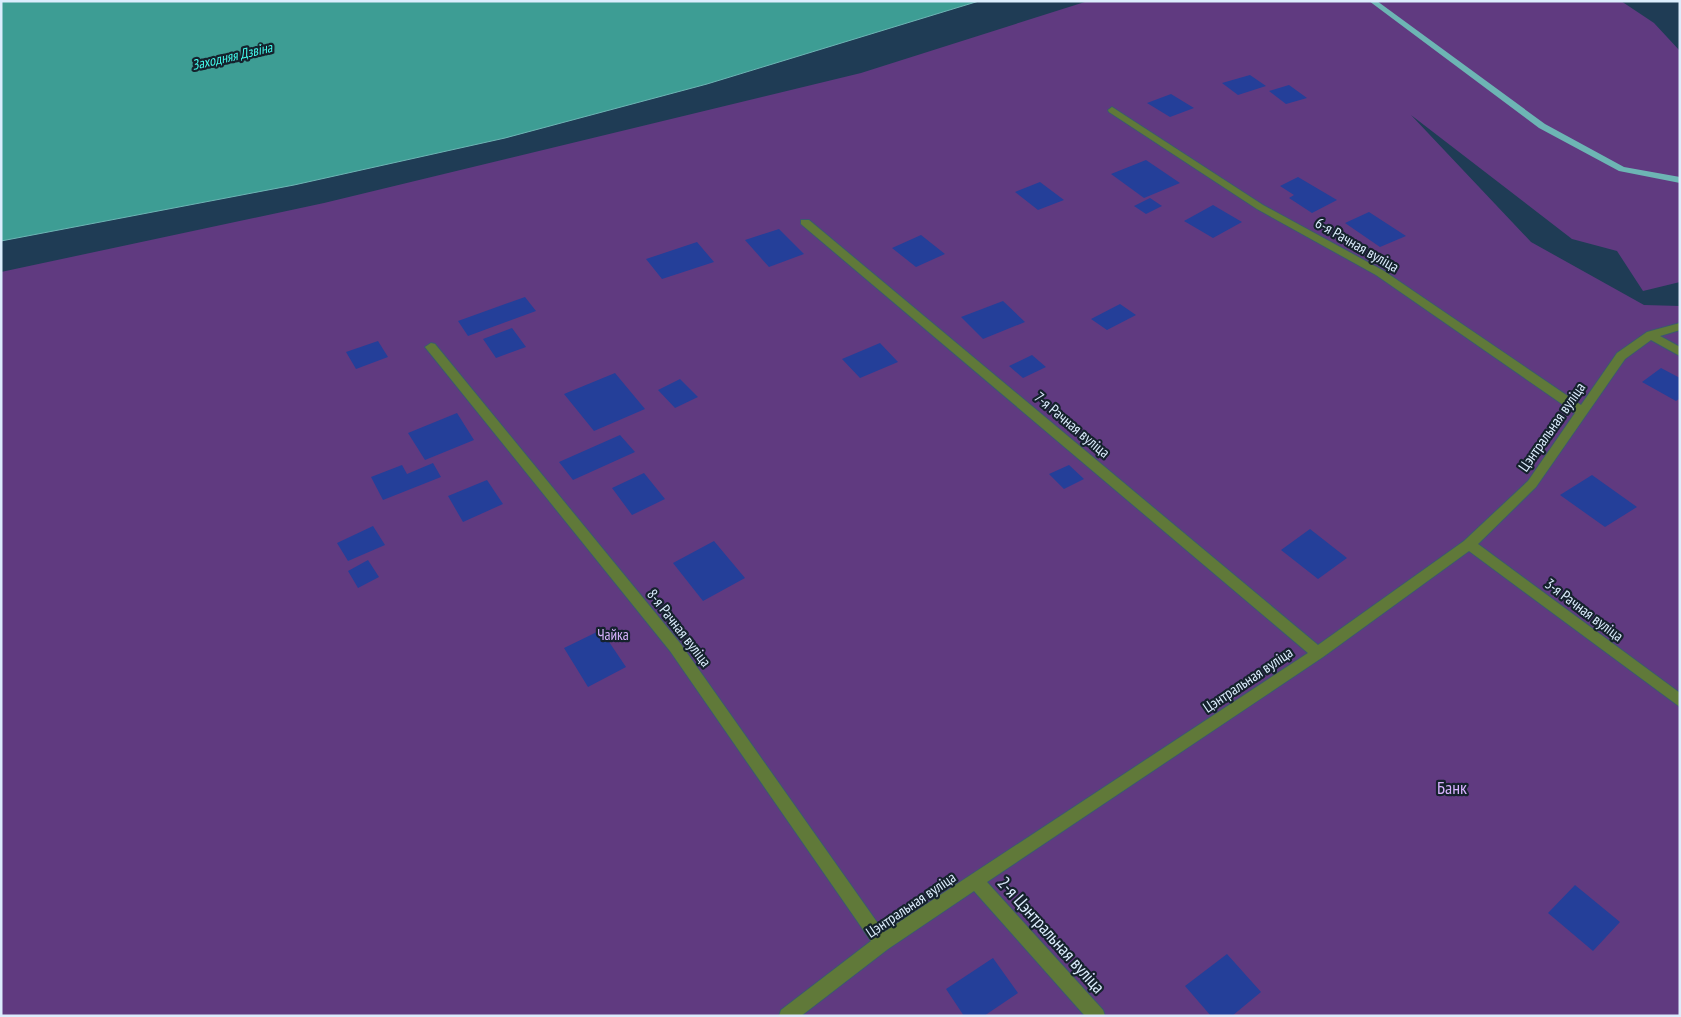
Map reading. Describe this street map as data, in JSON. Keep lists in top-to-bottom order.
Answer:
{
  "streets": {
    "lane": [
      "6-я Рачная вуліца",
      "7-я Рачная вуліца",
      "Цэнтральная вуліца",
      "3-я Рачная вуліца",
      "8-я Рачная вуліца",
      "2-я Цэнтральная вуліца"
    ]
  },
  "crossings": [
    ["6-я Рачная вуліца", "Цэнтральная вуліца"],
    ["7-я Рачная вуліца", "Цэнтральная вуліца"],
    ["Цэнтральная вуліца", "3-я Рачная вуліца"],
    ["Цэнтральная вуліца", "8-я Рачная вуліца"],
    ["Цэнтральная вуліца", "2-я Цэнтральная вуліца"]
  ],
  "water": ["Заходняя Дзвіна"],
  "parks": ["Чайка", "Банк"]
}
